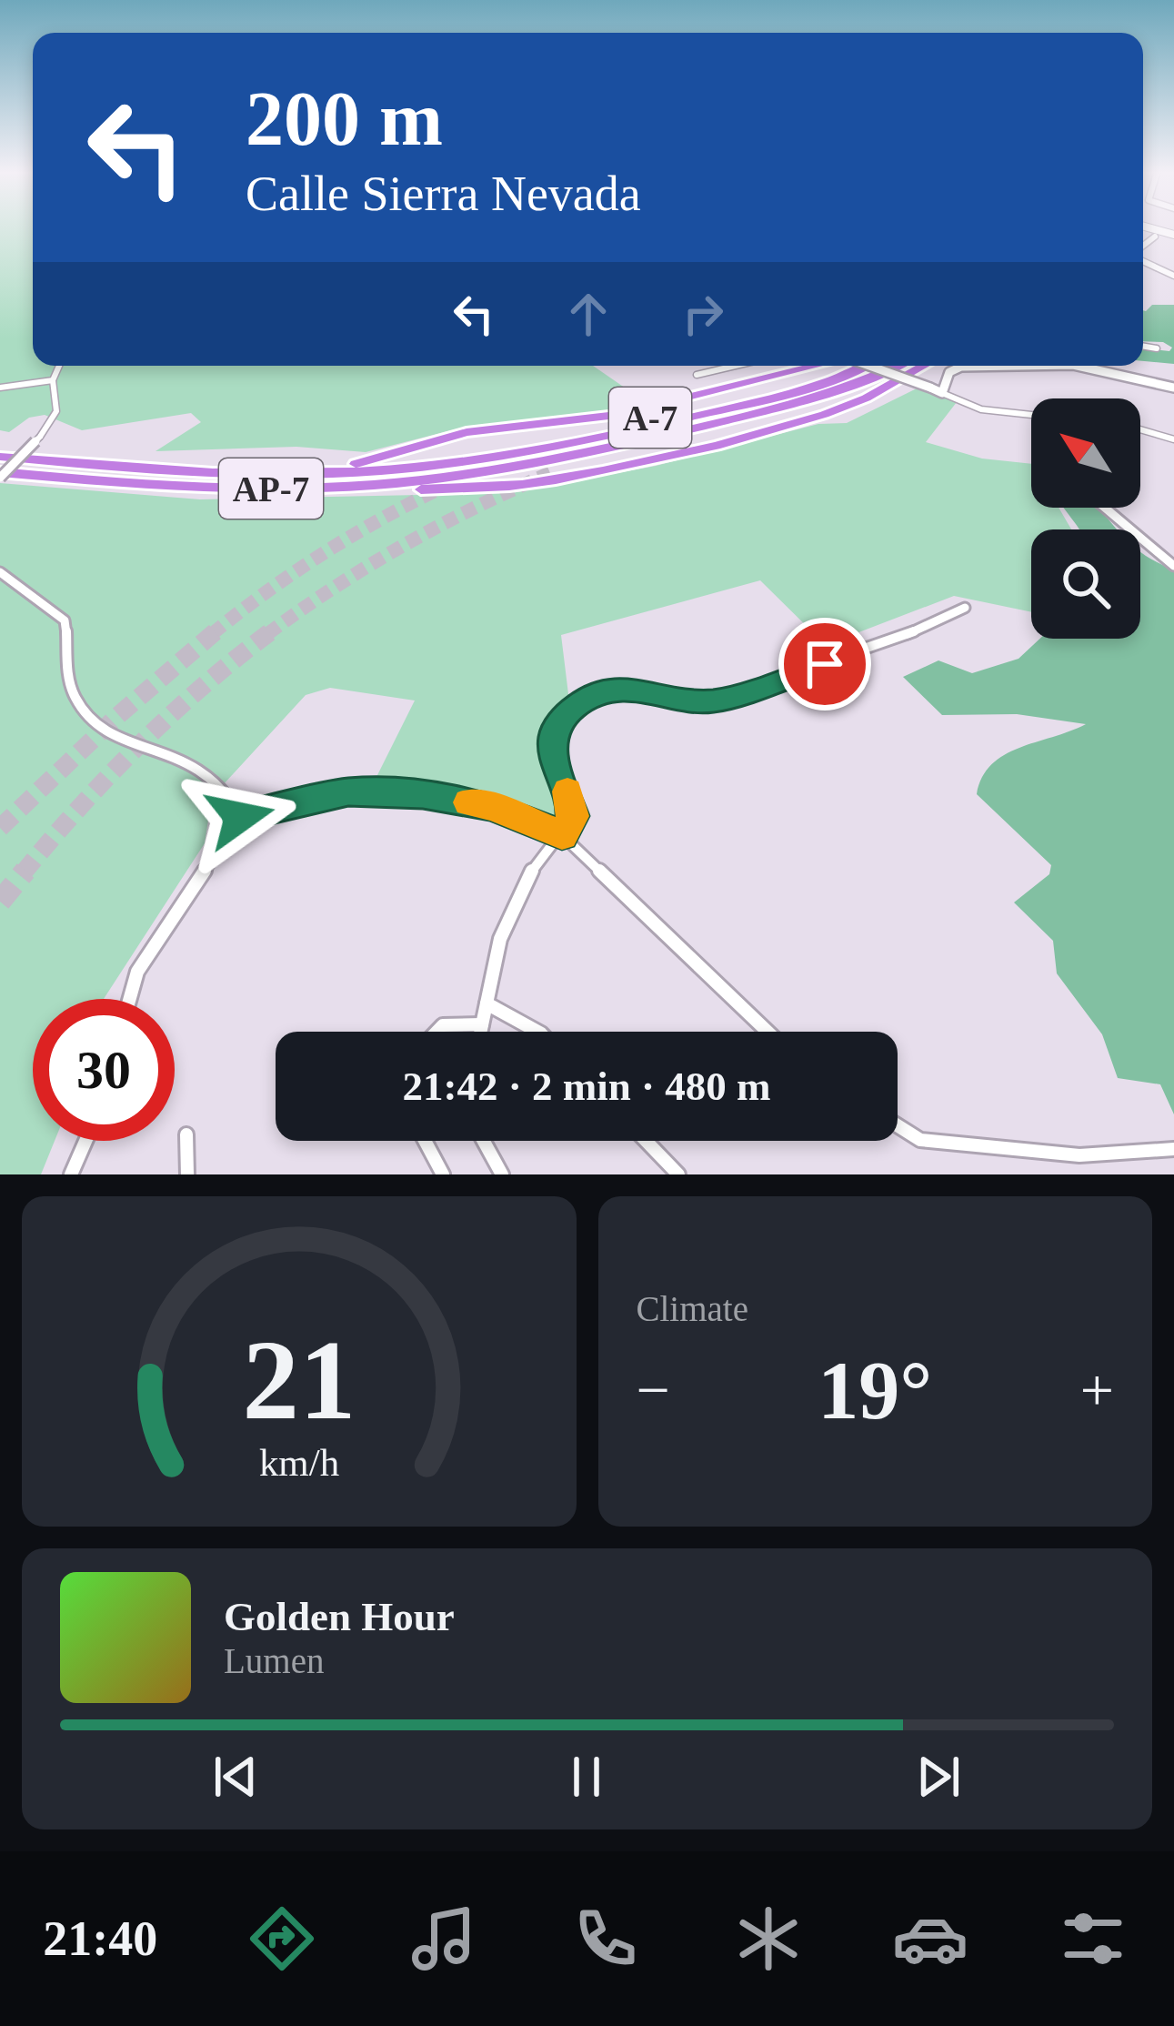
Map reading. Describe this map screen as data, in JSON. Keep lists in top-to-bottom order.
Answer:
{
  "streets": {
    "highway": ["A-7", "AP-7"]
  },
  "crossings": [
    ["A-7", "AP-7"]
  ],
  "north": "top left",
  "page": {
    "turn": ["200 m", "Calle Sierra Nevada"],
    "limit": "30",
    "trip": "21:42 · 2 min · 480 m",
    "tile": "Climate",
    "heat": ["−", "19°", "+"],
    "song": ["Golden Hour", "Lumen"],
    "tabs": "21:40",
    "gauge": ["21", "km/h"]
  }
}
